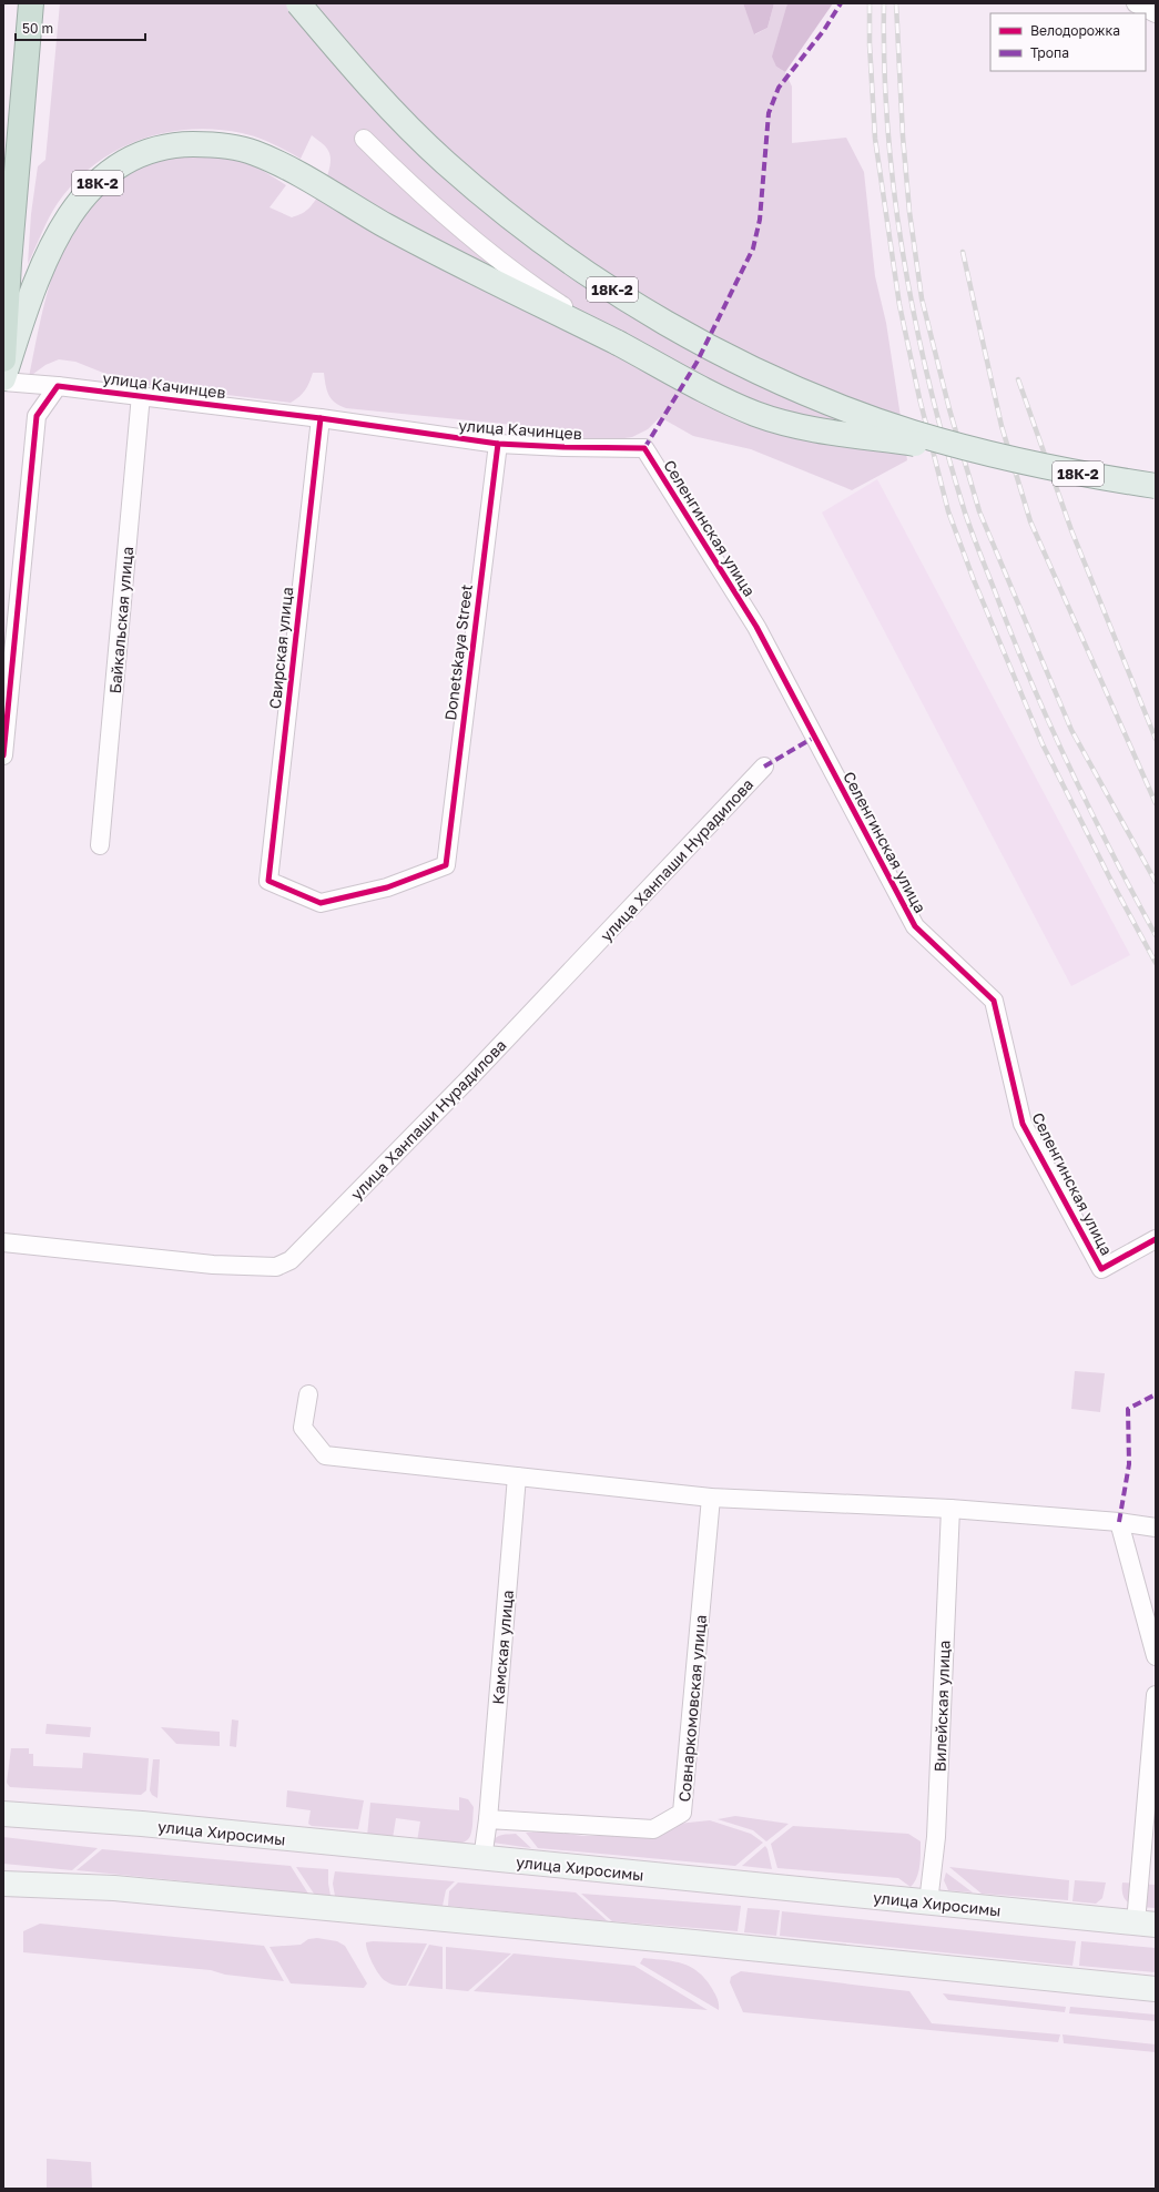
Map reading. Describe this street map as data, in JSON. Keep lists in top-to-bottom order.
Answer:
{
  "streets": {
    "main road": ["18К-2", "улица Хиросимы"],
    "street": [
      "улица Качинцев",
      "Селенгинская улица",
      "Байкальская улица",
      "Свирская улица",
      "Donetskaya Street",
      "улица Ханпаши Нурадилова",
      "Камская улица",
      "Вилейская улица",
      "Совнаркомовская улица"
    ]
  },
  "crossings": [
    ["улица Качинцев", "Селенгинская улица"],
    ["улица Качинцев", "Байкальская улица"],
    ["улица Качинцев", "Свирская улица"],
    ["улица Качинцев", "Donetskaya Street"],
    ["Свирская улица", "Donetskaya Street"],
    ["Камская улица", "Совнаркомовская улица"],
    ["Вилейская улица", "улица Хиросимы"]
  ],
  "legend": ["Велодорожка", "Тропа"],
  "scale_bar": "50 m"
}
